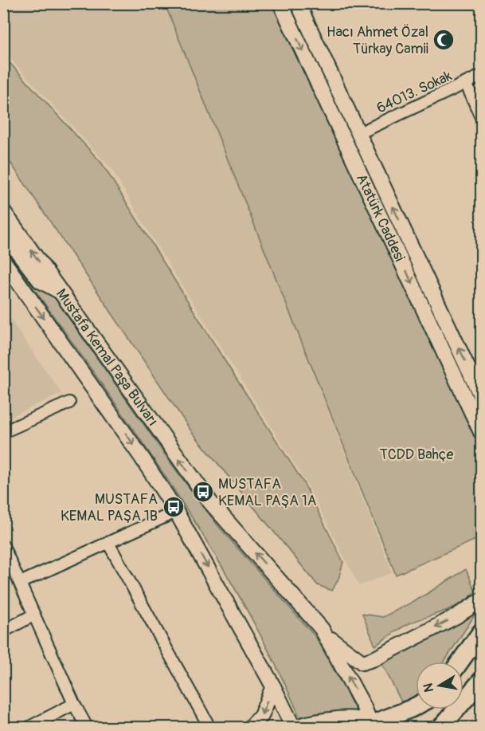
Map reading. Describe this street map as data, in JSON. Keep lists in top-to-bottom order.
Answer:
{
  "streets": {
    "main road": ["Atatürk Caddesi", "Mustafa Kemal Paşa Bulvarı"],
    "street": ["64013. Sokak"]
  },
  "crossings": [
    ["64013. Sokak", "Atatürk Caddesi"]
  ],
  "parks": ["TCDD Bahçe"],
  "places": {
    "mosque": ["Hacı Ahmet Özal Türkay Camii"],
    "bus stop": ["MUSTAFA KEMAL PAŞA 1A", "MUSTAFA KEMAL PAŞA 1B"]
  },
  "north": "left"
}
